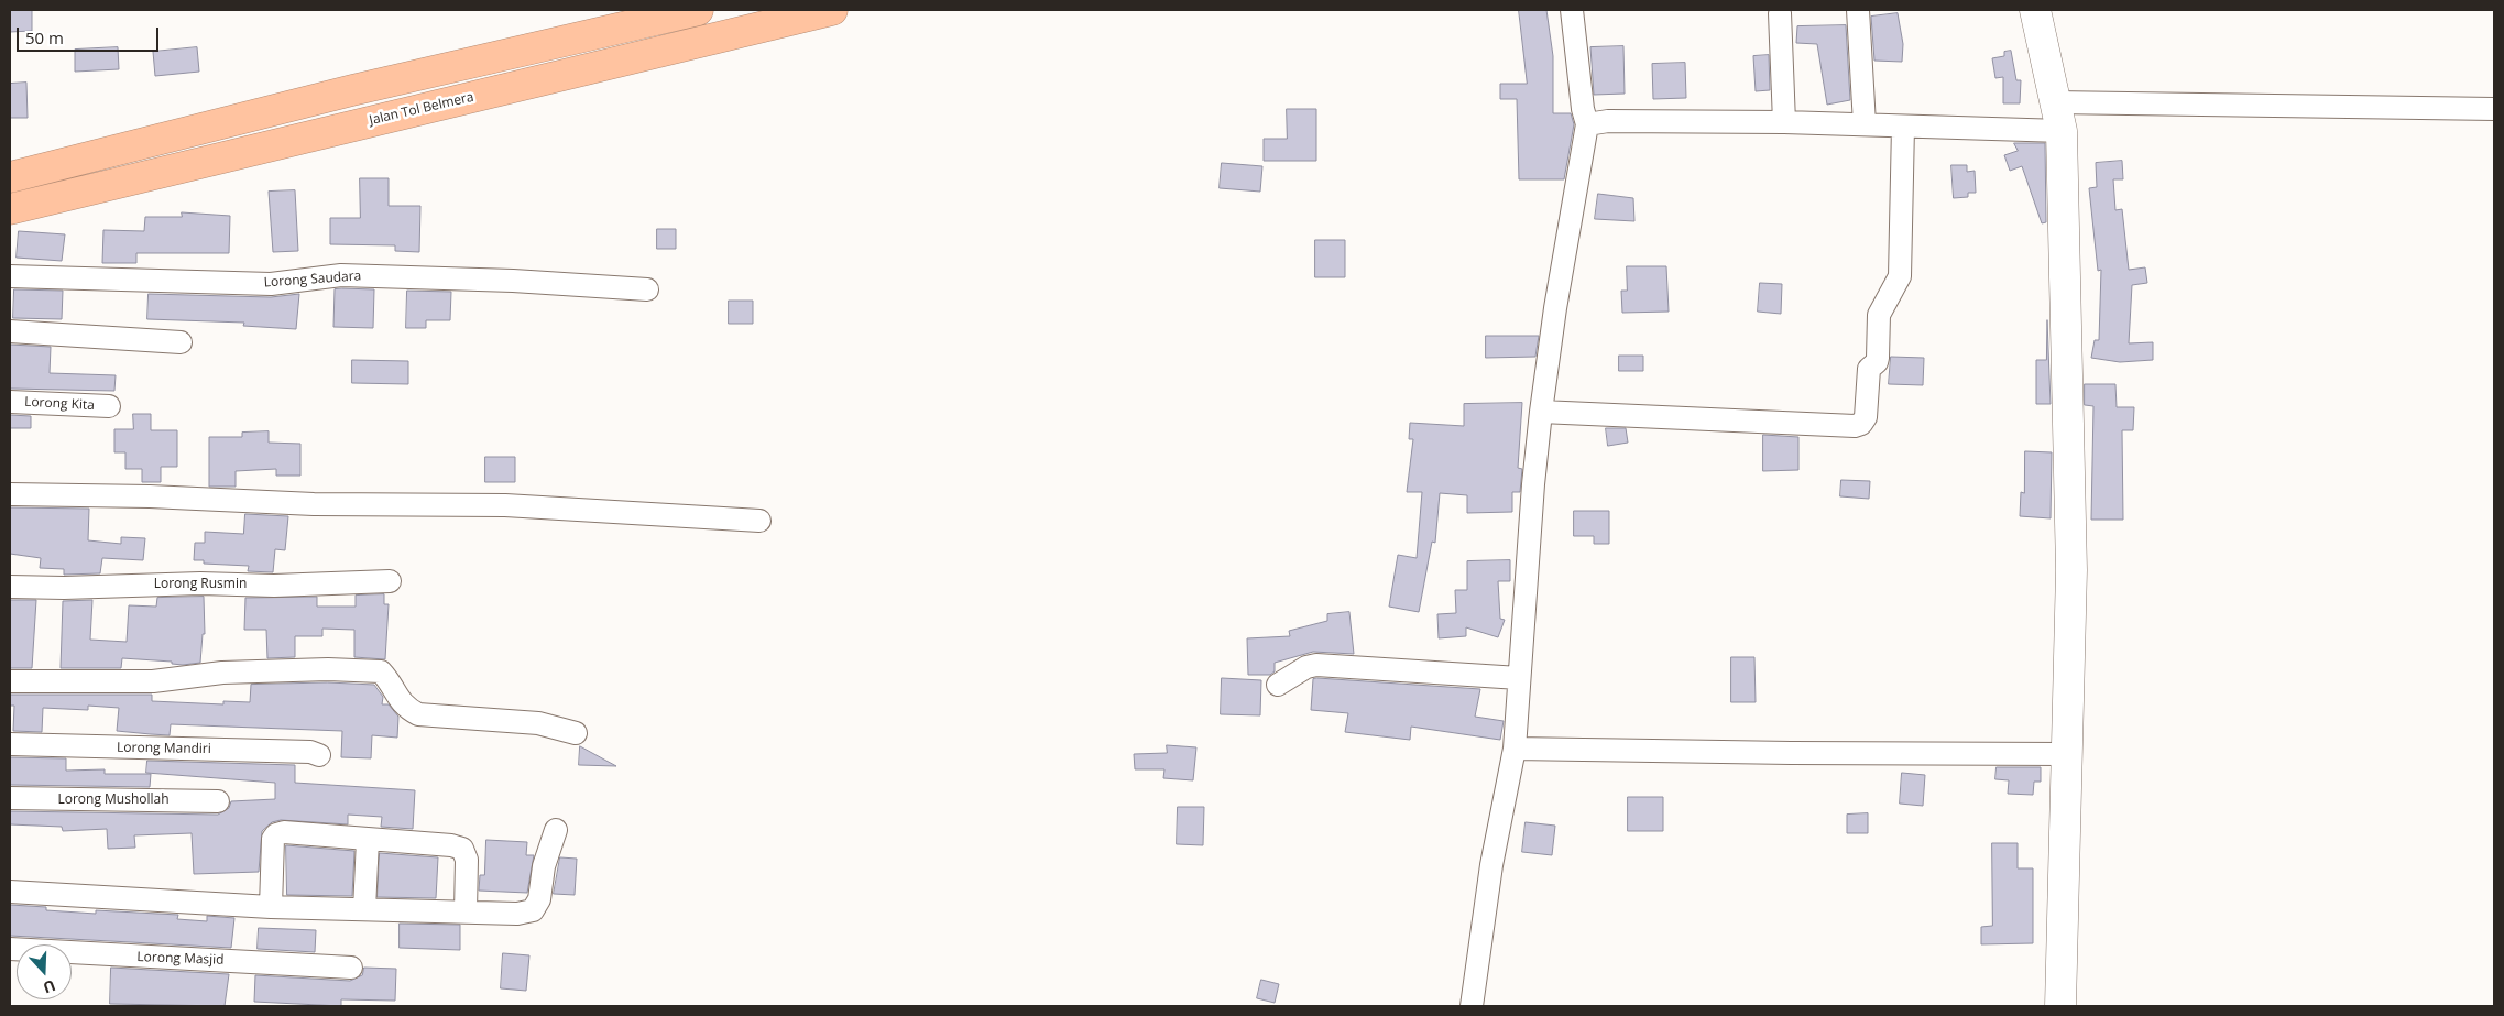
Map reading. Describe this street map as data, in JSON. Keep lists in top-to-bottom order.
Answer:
{
  "streets": {
    "highway": ["Jalan Tol Belmera"],
    "street": [
      "Lorong Saudara",
      "Lorong Kita",
      "Lorong Rusmin",
      "Lorong Mandiri",
      "Lorong Mushollah",
      "Lorong Masjid"
    ]
  },
  "scale_bar": "50 m",
  "north": "bottom"
}
